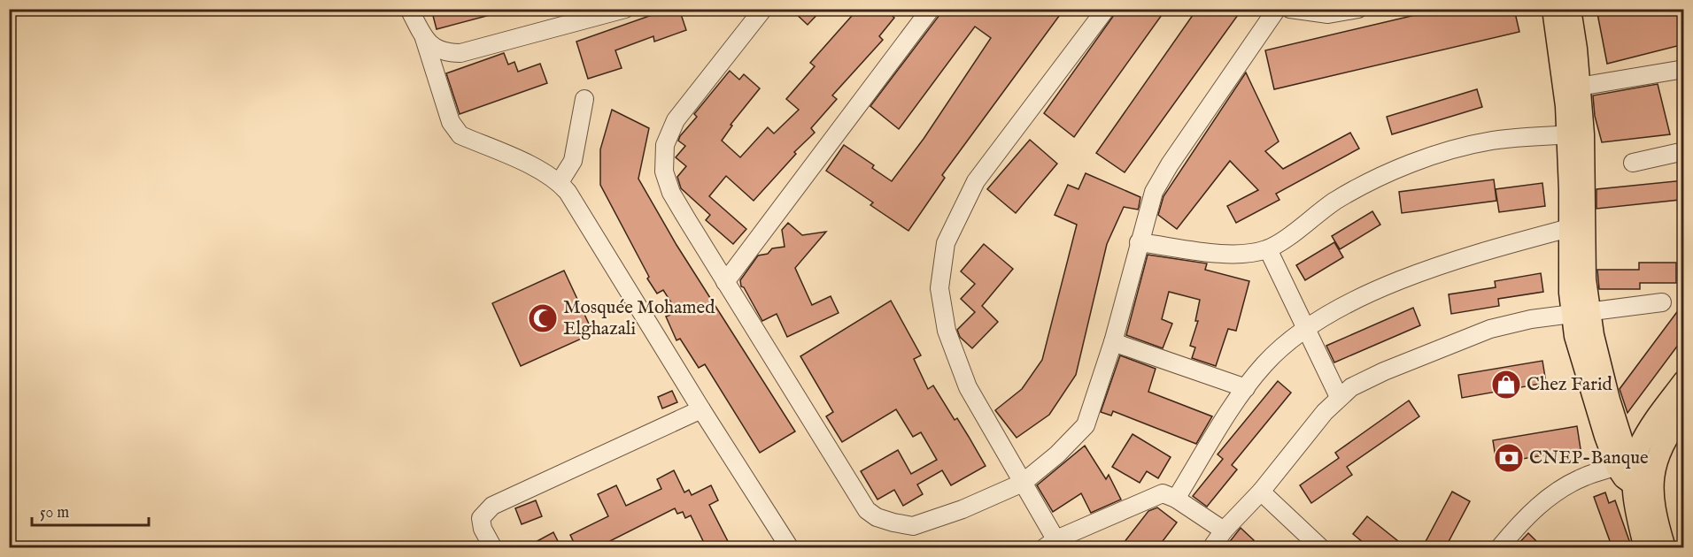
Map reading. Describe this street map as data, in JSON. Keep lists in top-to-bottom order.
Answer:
{
  "places": {
    "mosque": ["Mosquée Mohamed Elghazali"],
    "shop": ["Chez Farid"],
    "bank": ["CNEP-Banque"]
  },
  "scale_bar": "50 m"
}
